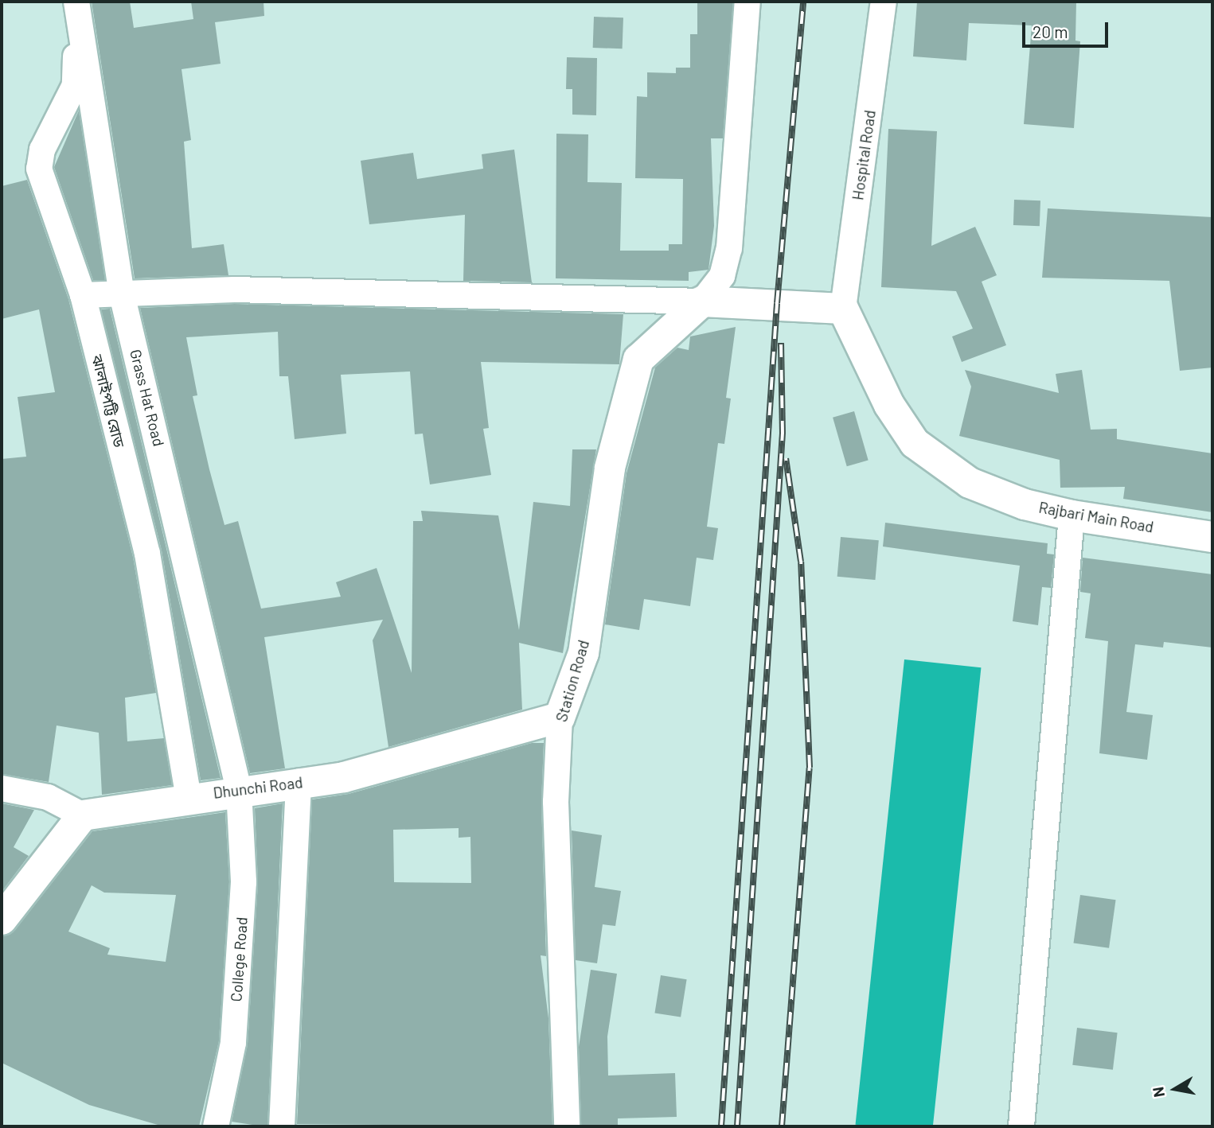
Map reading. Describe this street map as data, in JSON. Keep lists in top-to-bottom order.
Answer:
{
  "streets": {
    "street": [
      "Hospital Road",
      "Grass Hat Road",
      "ঝালাইপট্টি রোড",
      "Rajbari Main Road",
      "Station Road",
      "Dhunchi Road",
      "College Road"
    ]
  },
  "crossings": [
    ["Hospital Road", "Rajbari Main Road"],
    ["Grass Hat Road", "ঝালাইপট্টি রোড"],
    ["Grass Hat Road", "Dhunchi Road"],
    ["Grass Hat Road", "College Road"],
    ["ঝালাইপট্টি রোড", "Dhunchi Road"],
    ["Station Road", "Dhunchi Road"],
    ["Dhunchi Road", "College Road"]
  ],
  "scale_bar": "20 m",
  "north": "left"
}
